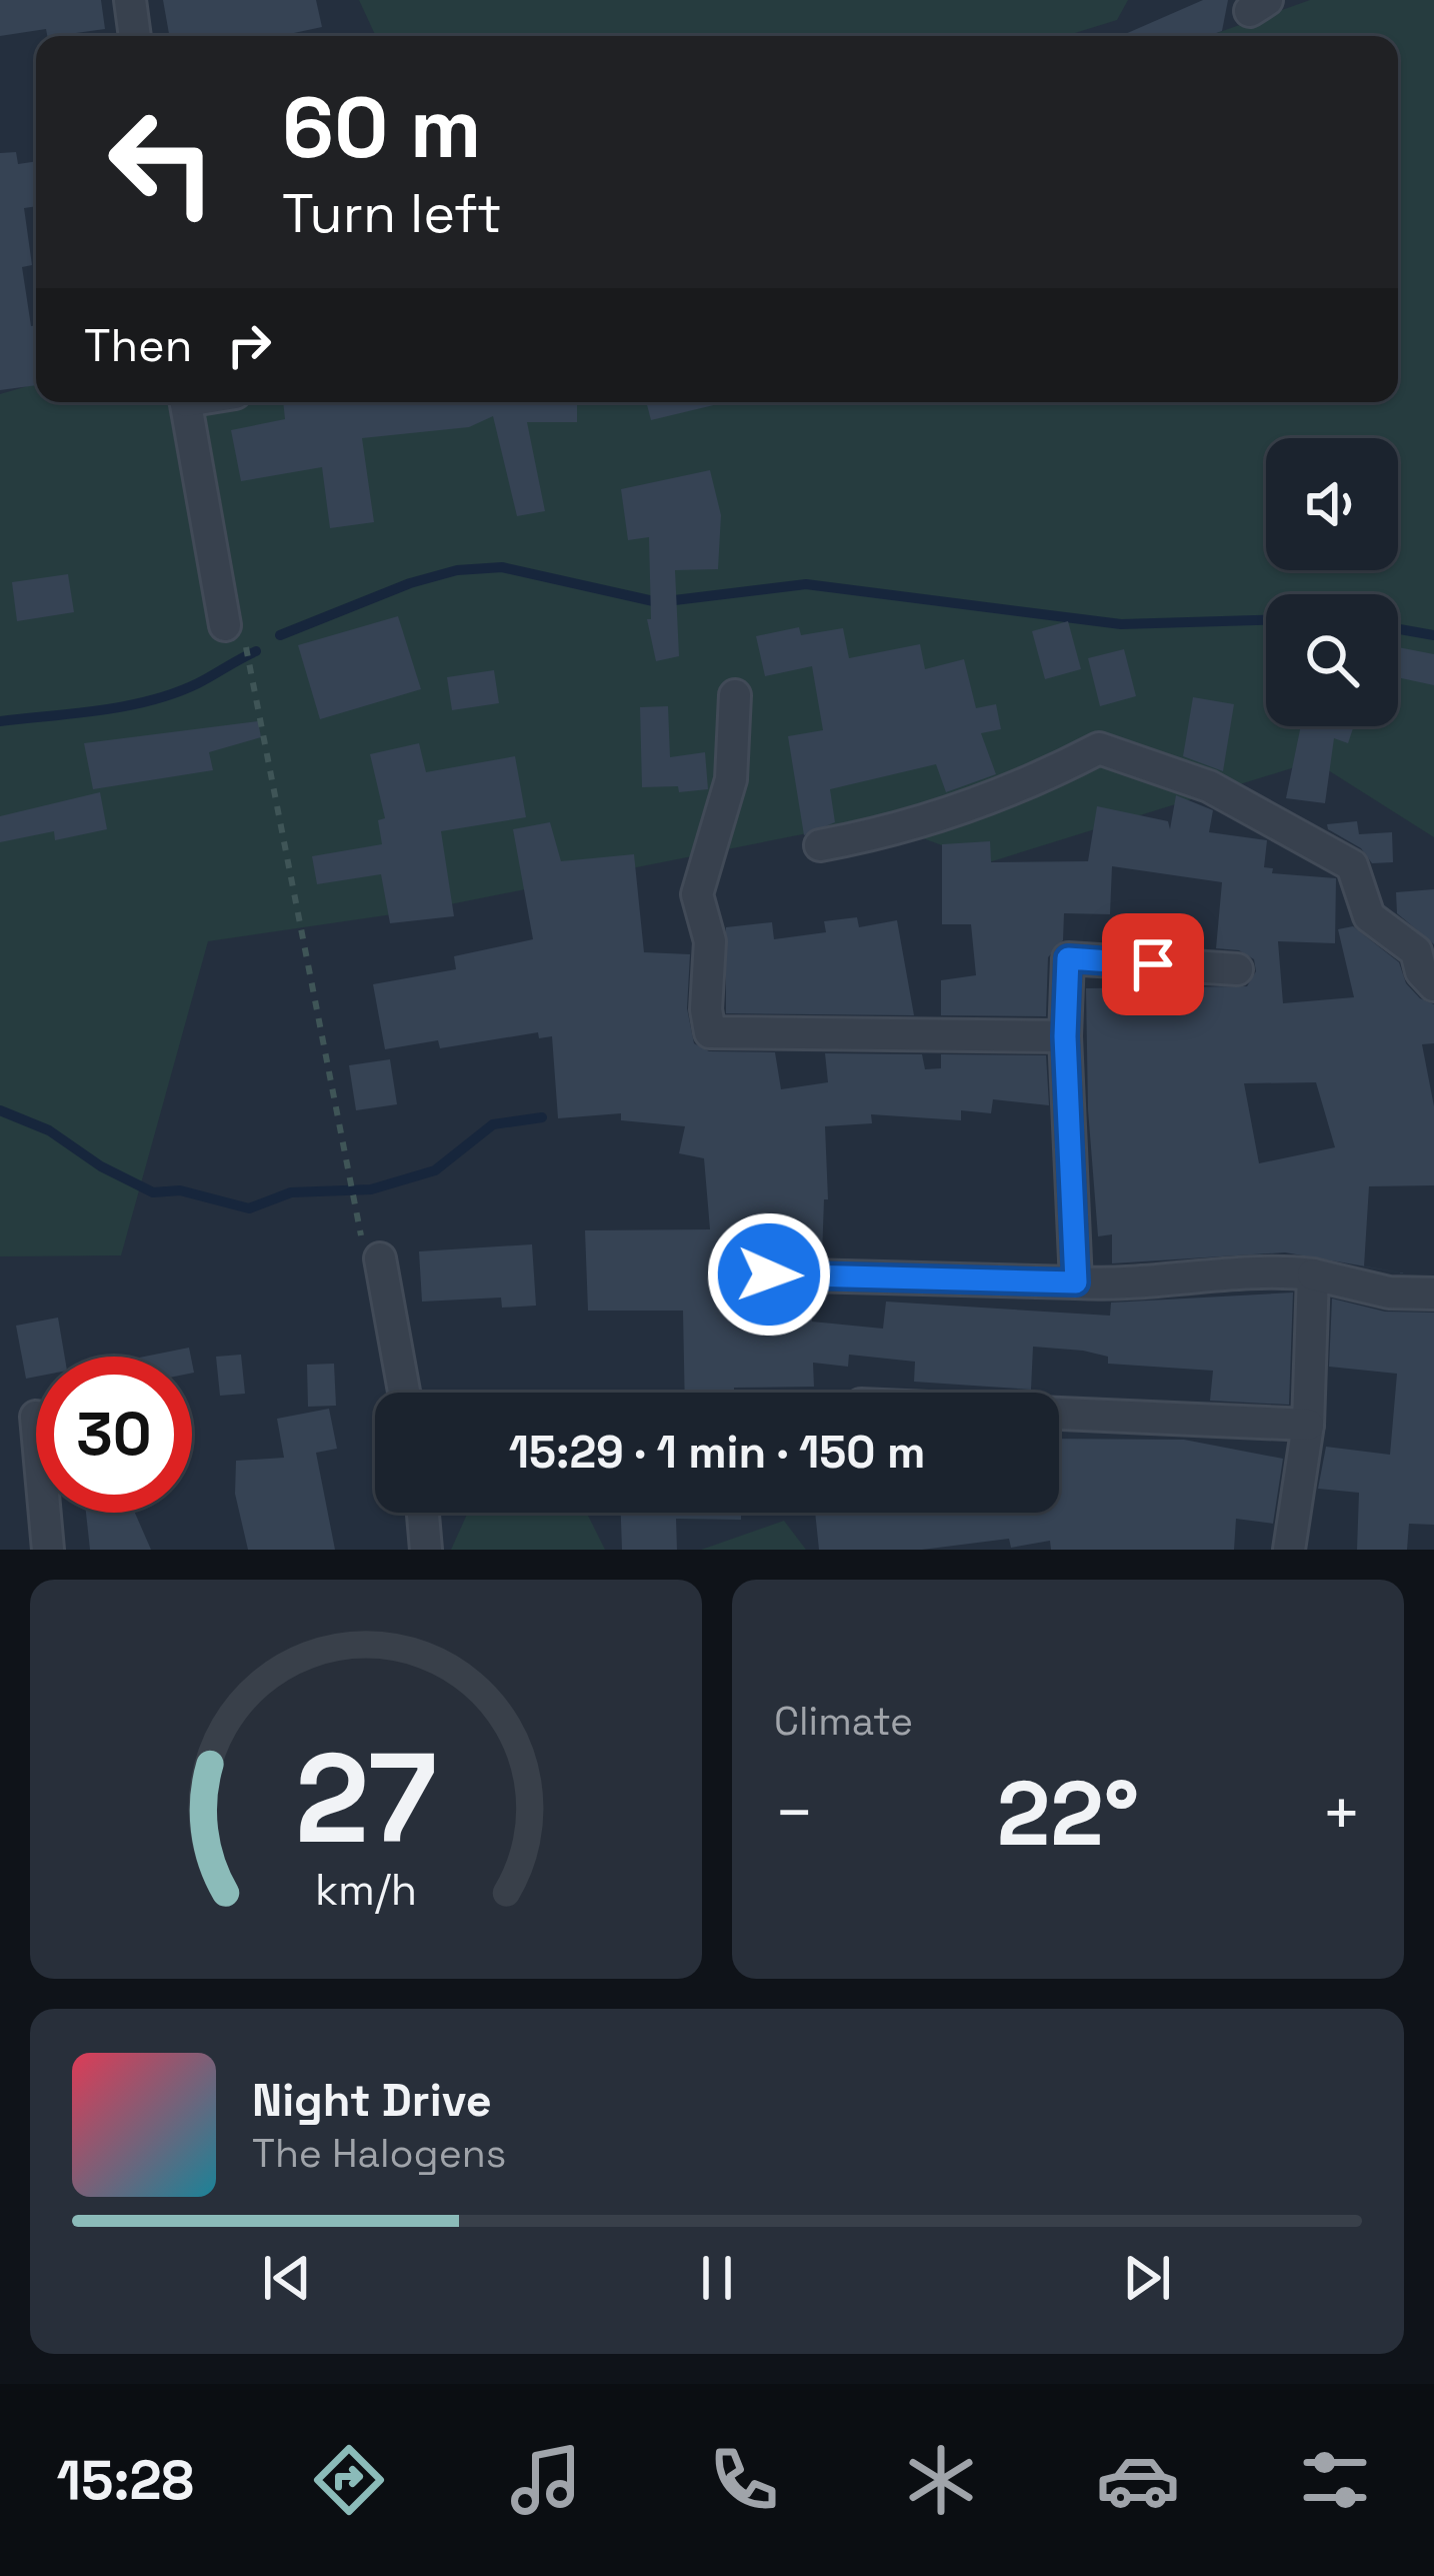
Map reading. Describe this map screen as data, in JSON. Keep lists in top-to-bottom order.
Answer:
{
  "page": {
    "turn": ["60 m", "Turn left"],
    "then": "Then",
    "limit": "30",
    "trip": "15:29 · 1 min · 150 m",
    "tile": "Climate",
    "heat": ["−", "22°", "+"],
    "song": ["Night Drive", "The Halogens"],
    "tabs": "15:28",
    "gauge": ["27", "km/h"]
  }
}
